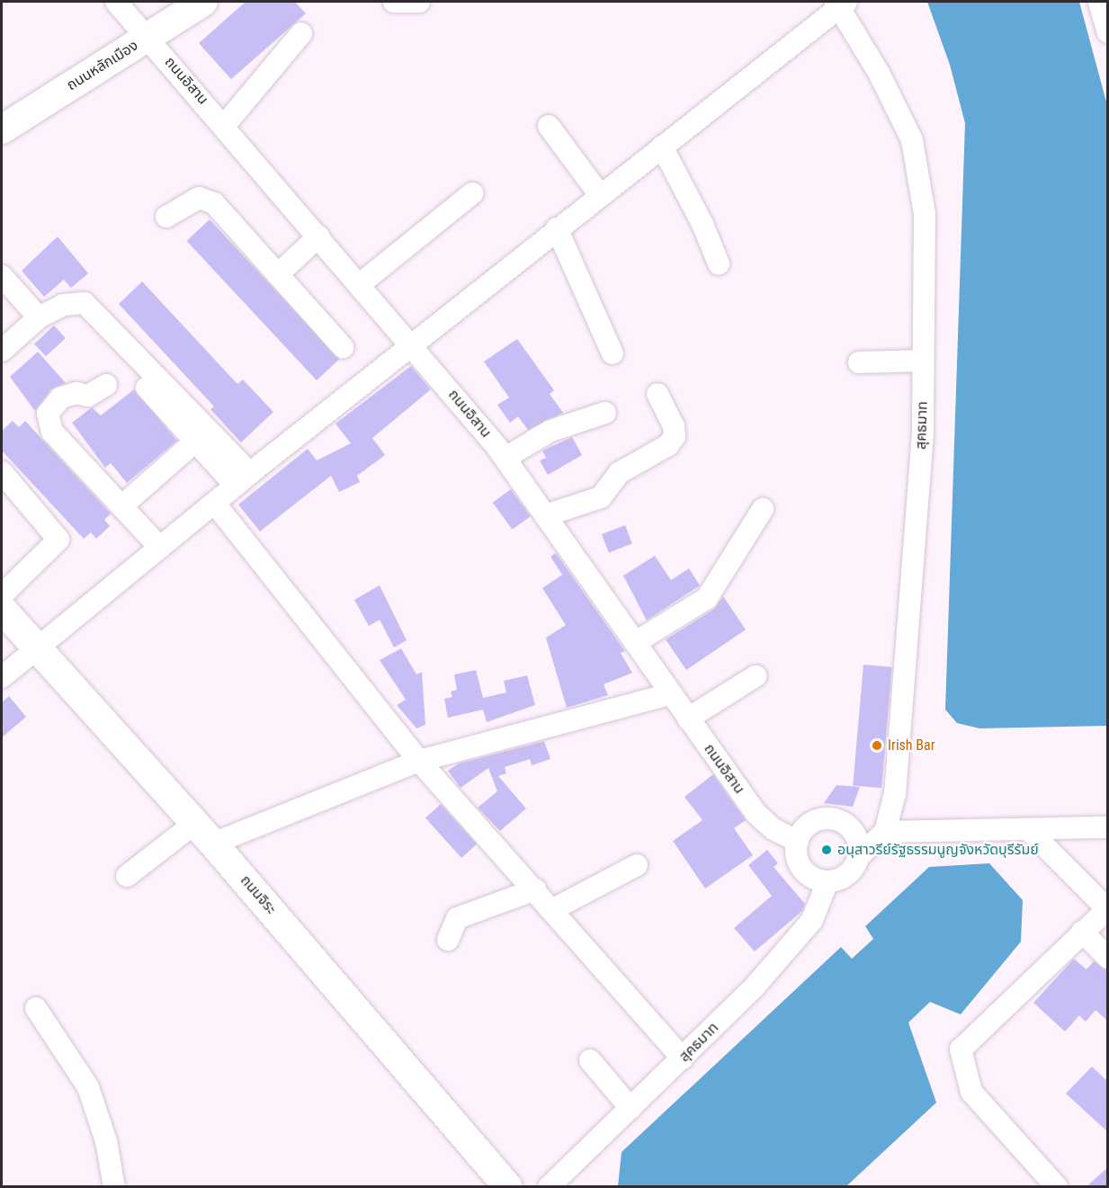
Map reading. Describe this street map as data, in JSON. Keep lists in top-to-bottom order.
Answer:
{
  "streets": {
    "main road": ["ถนนหลักเมือง", "ถนนจิระ"],
    "street": ["ถนนอิสาน", "สุคธมาท"]
  },
  "crossings": [
    ["ถนนหลักเมือง", "ถนนอิสาน"],
    ["ถนนอิสาน", "สุคธมาท"]
  ],
  "places": ["Irish Bar", "อนุสาวรีย์รัฐธรรมนูญจังหวัดบุรีรัมย์"]
}
